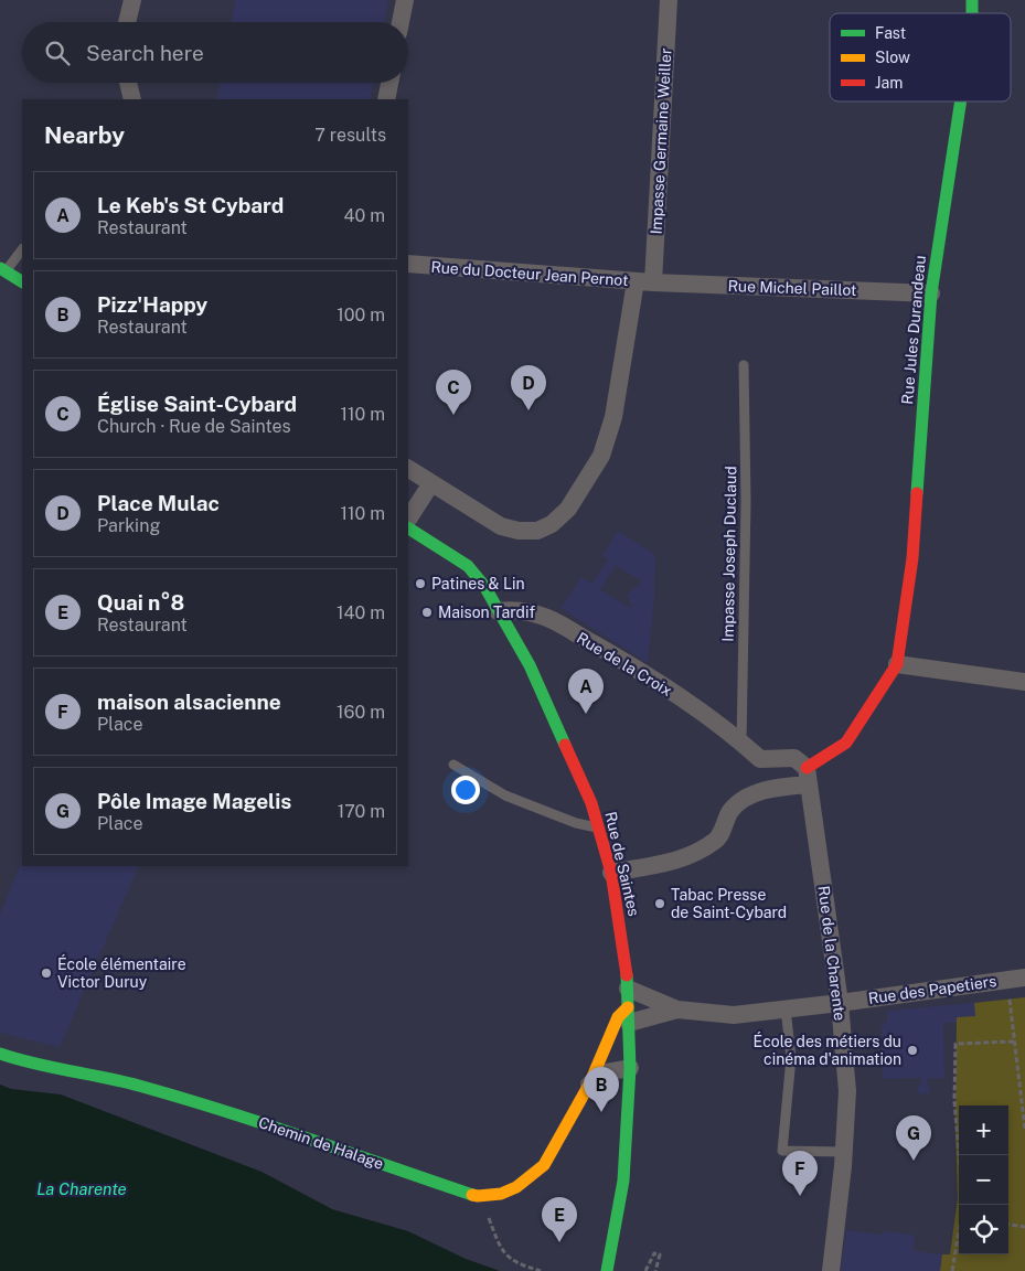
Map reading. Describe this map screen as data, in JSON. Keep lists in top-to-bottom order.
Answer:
{
  "streets": {
    "street": [
      "Impasse Germaine Weiller",
      "Rue du Docteur Jean Pernot",
      "Rue Michel Paillot",
      "Rue Jules Durandeau",
      "Rue de la Croix",
      "Rue de Saintes",
      "Rue de la Charente",
      "Rue des Papetiers",
      "Chemin de Halage"
    ],
    "lane": ["Impasse Joseph Duclaud"]
  },
  "crossings": [
    ["Impasse Germaine Weiller", "Rue du Docteur Jean Pernot"],
    ["Impasse Germaine Weiller", "Rue Michel Paillot"],
    ["Rue du Docteur Jean Pernot", "Rue Michel Paillot"],
    ["Rue Michel Paillot", "Rue Jules Durandeau"],
    ["Impasse Joseph Duclaud", "Rue de la Croix"],
    ["Rue de la Croix", "Rue de Saintes"],
    ["Rue de Saintes", "Chemin de Halage"],
    ["Rue de la Charente", "Rue des Papetiers"]
  ],
  "water": ["La Charente"],
  "places": [
    "Patines & Lin",
    "Maison Tardif",
    "Tabac Presse de Saint-Cybard",
    "École élémentaire Victor Duruy",
    "École des métiers du cinéma d'animation"
  ],
  "legend": ["Fast", "Slow", "Jam"],
  "page": {
    "search": "Search here",
    "heading": ["Nearby", "7 results"],
    "list": [
      {
        "mark": "A",
        "name": "Le Keb's St Cybard",
        "note": "Restaurant",
        "value": "40 m"
      },
      {
        "mark": "B",
        "name": "Pizz'Happy",
        "note": "Restaurant",
        "value": "100 m"
      },
      {
        "mark": "C",
        "name": "Église Saint-Cybard",
        "note": "Church · Rue de Saintes",
        "value": "110 m"
      },
      {
        "mark": "D",
        "name": "Place Mulac",
        "note": "Parking",
        "value": "110 m"
      },
      {
        "mark": "E",
        "name": "Quai n°8",
        "note": "Restaurant",
        "value": "140 m"
      },
      {
        "mark": "F",
        "name": "maison alsacienne",
        "note": "Place",
        "value": "160 m"
      },
      {
        "mark": "G",
        "name": "Pôle Image Magelis",
        "note": "Place",
        "value": "170 m"
      }
    ],
    "pins": [
      "D",
      "C",
      "A",
      "B",
      "G",
      "F",
      "E"
    ],
    "map_buttons": ["+", "−"]
  }
}
